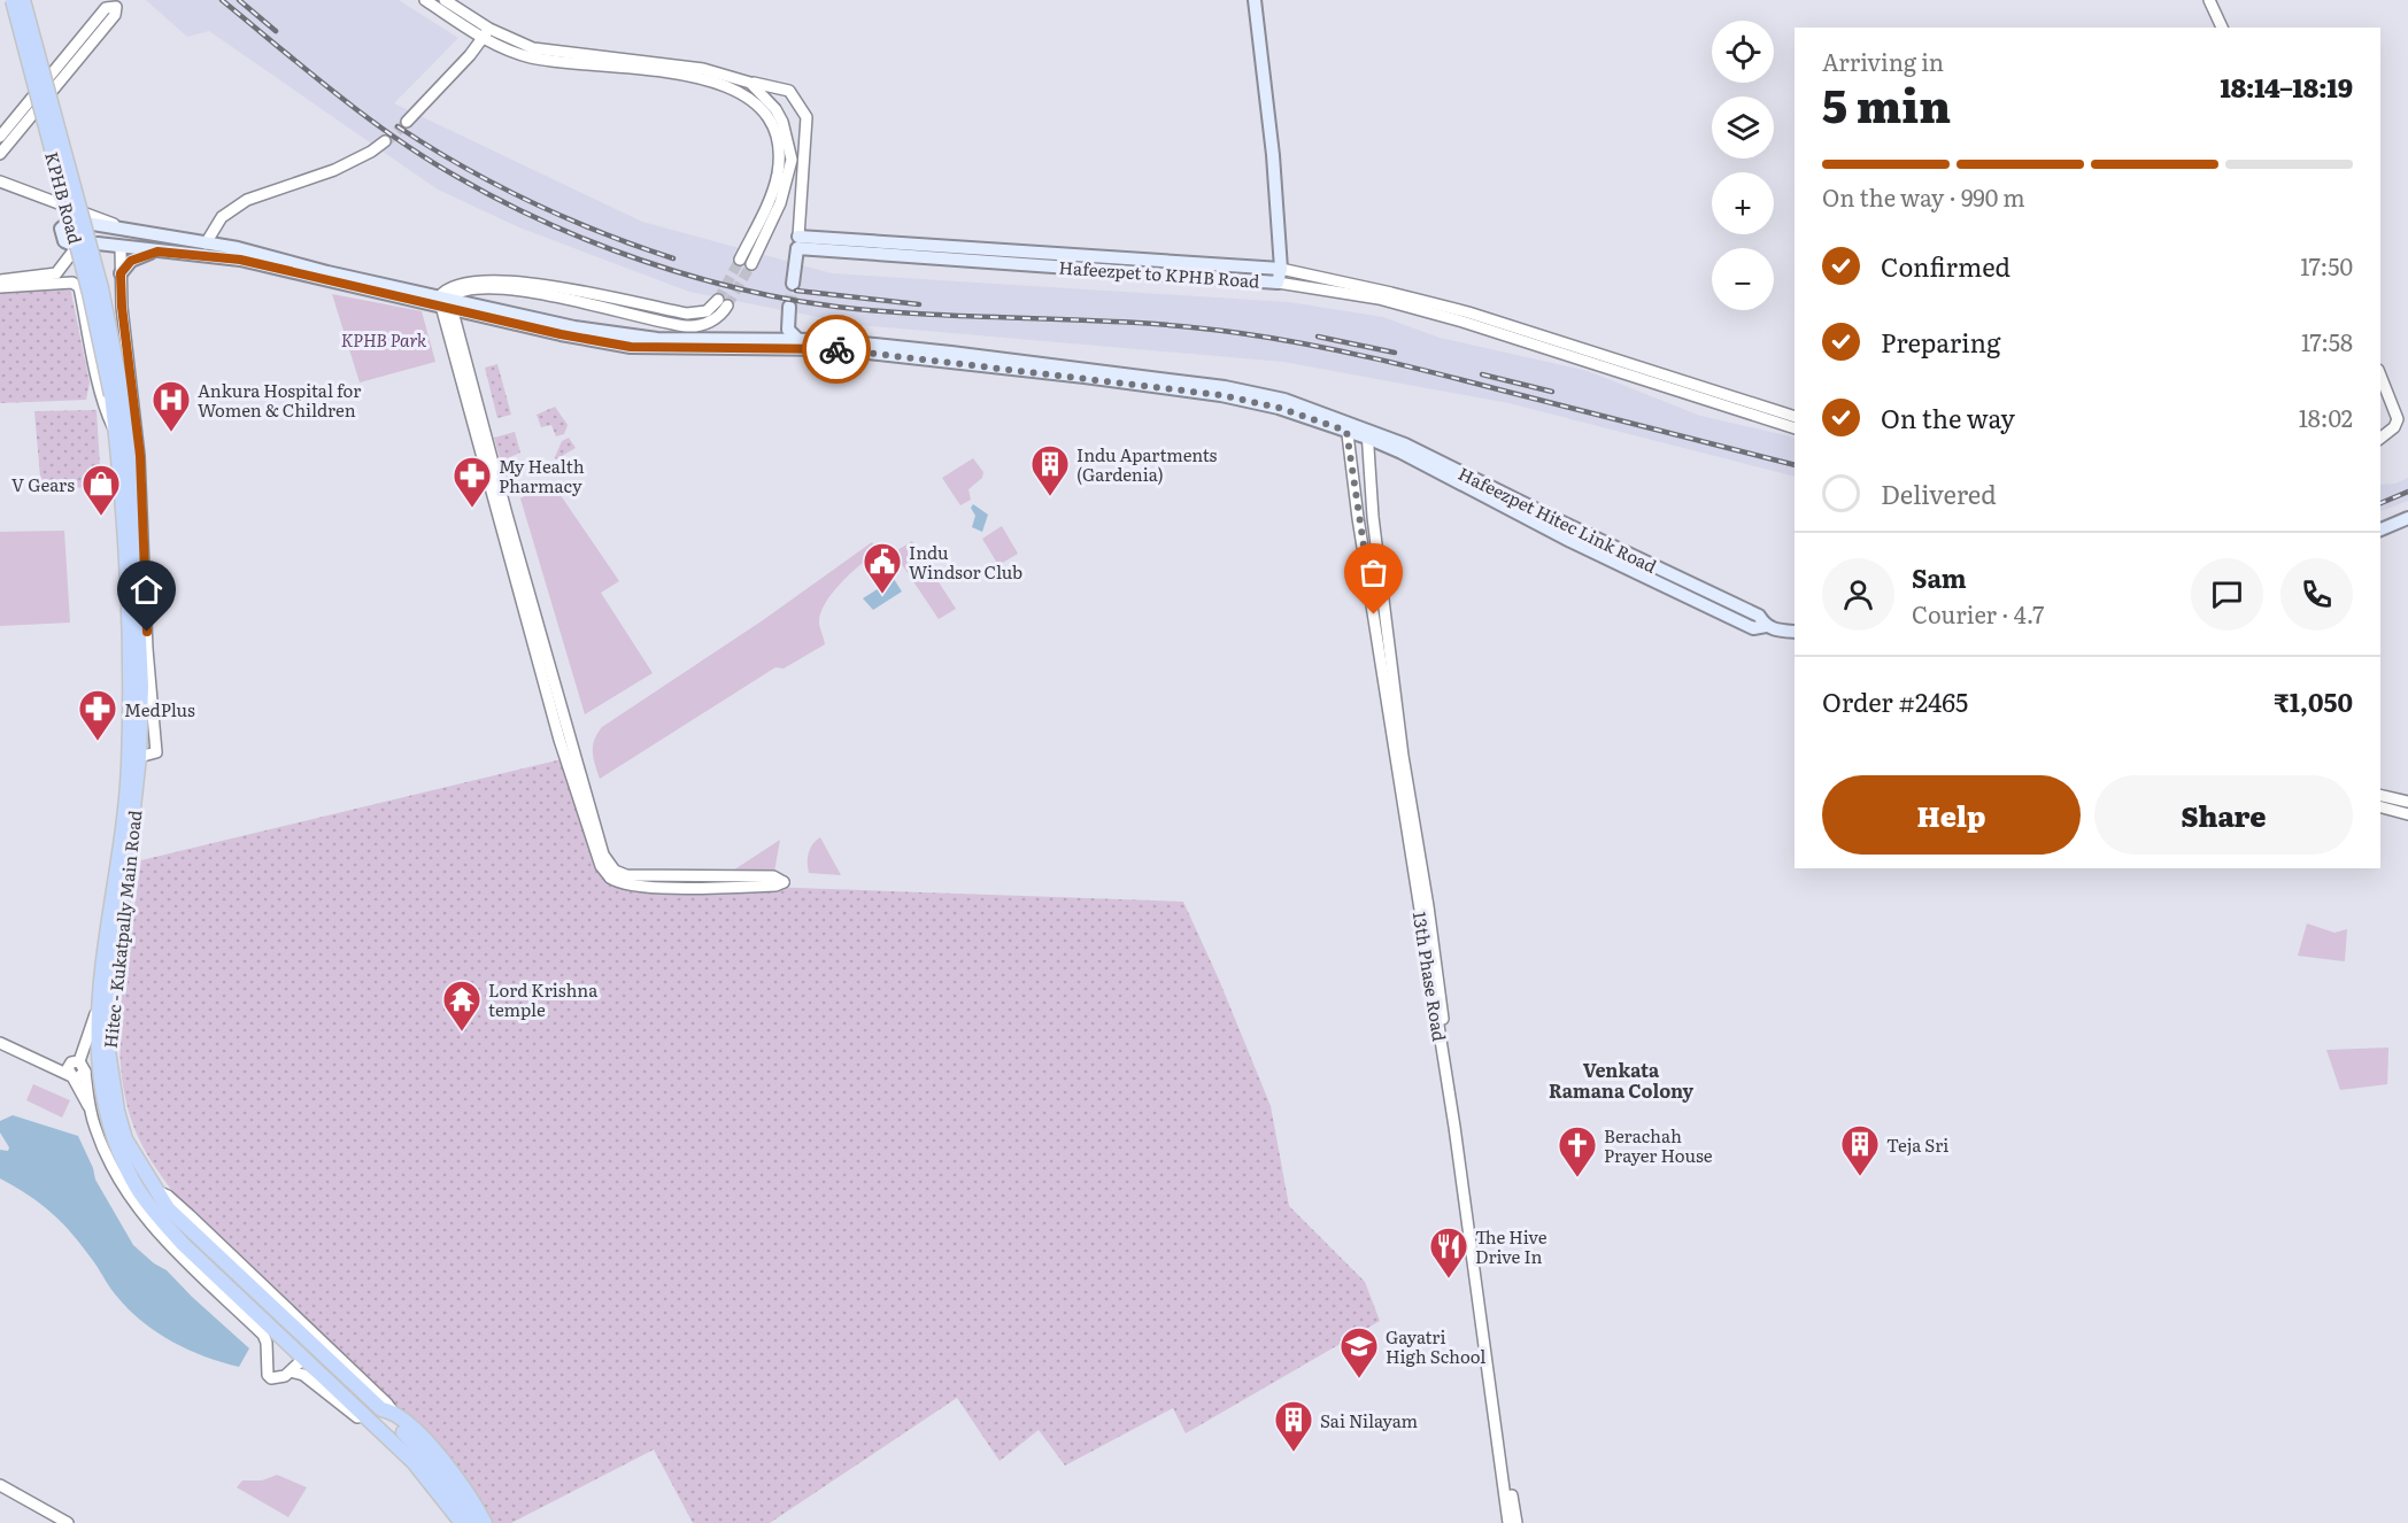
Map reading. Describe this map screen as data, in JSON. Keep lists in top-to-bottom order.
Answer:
{
  "streets": {
    "main road": [
      "KPHB Road",
      "Hafeezpet to KPHB Road",
      "Hafeezpet Hitec Link Road",
      "Hitec - Kukatpally Main Road"
    ],
    "street": ["13th Phase Road"]
  },
  "crossings": [
    ["KPHB Road", "Hitec - Kukatpally Main Road"],
    ["Hafeezpet Hitec Link Road", "13th Phase Road"]
  ],
  "districts": ["Venkata Ramana Colony"],
  "parks": ["KPHB Park"],
  "places": {
    "hospital": ["Ankura Hospital for Women & Children"],
    "building": ["Indu Apartments (Gardenia)", "Teja Sri", "Sai Nilayam"],
    "pharmacy": ["My Health Pharmacy", "MedPlus"],
    "shop": ["V Gears"],
    "public building": ["Indu Windsor Club"],
    "temple": ["Lord Krishna temple"],
    "church": ["Berachah Prayer House"],
    "restaurant": ["The Hive Drive In"],
    "school or university": ["Gayatri High School"]
  },
  "page": {
    "map_buttons": ["+", "−"],
    "heading": ["5 min", "Arriving in", "18:14–18:19"],
    "panel": [
      "Sam",
      "Courier · 4.7",
      "Order #2465",
      "₹1,050"
    ],
    "bar": "On the way · 990 m",
    "list": [
      ["Confirmed", "17:50"],
      ["Preparing", "17:58"],
      ["On the way", "18:02"],
      "Delivered"
    ],
    "buttons": ["Help", "Share"]
  }
}
